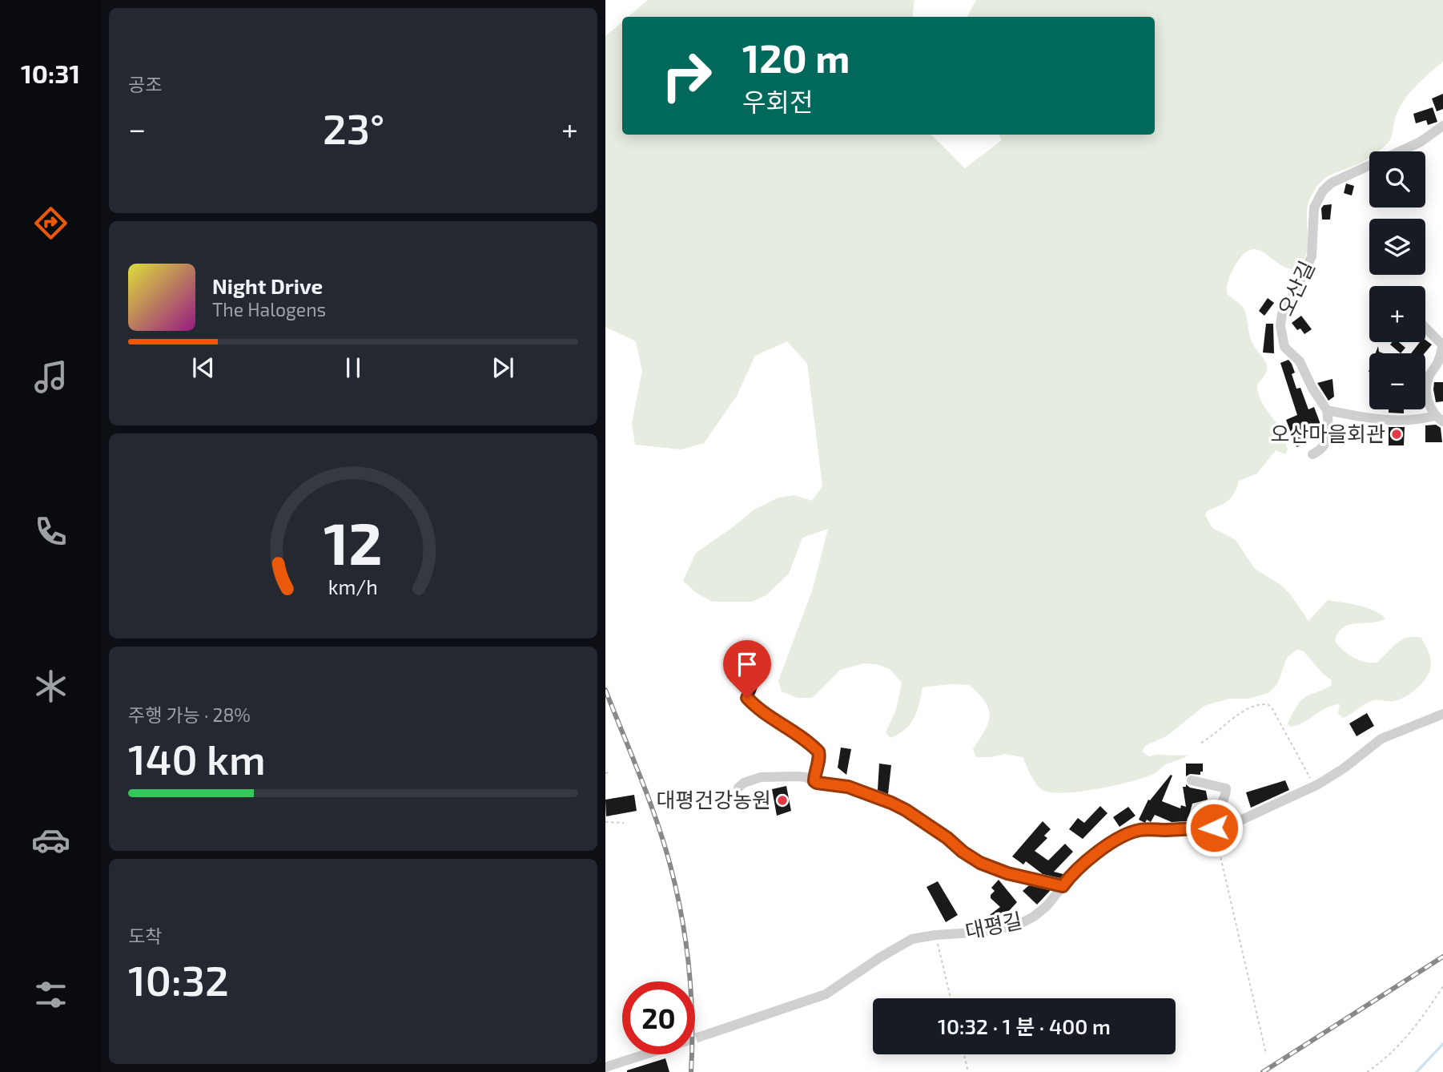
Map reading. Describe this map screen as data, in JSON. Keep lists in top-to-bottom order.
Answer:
{
  "streets": {
    "lane": ["오산길", "대평길"]
  },
  "places": ["오산마을회관", "대평건강농원"],
  "page": {
    "tabs": "10:31",
    "tile": [
      "공조",
      ["주행 가능 · 28%", "140 km"],
      ["도착", "10:32"]
    ],
    "turn": ["120 m", "우회전"],
    "heat": ["−", "23°", "+"],
    "map_buttons": ["+", "−"],
    "song": ["Night Drive", "The Halogens"],
    "limit": "20",
    "trip": "10:32 · 1 분 · 400 m",
    "gauge": ["12", "km/h"]
  }
}
